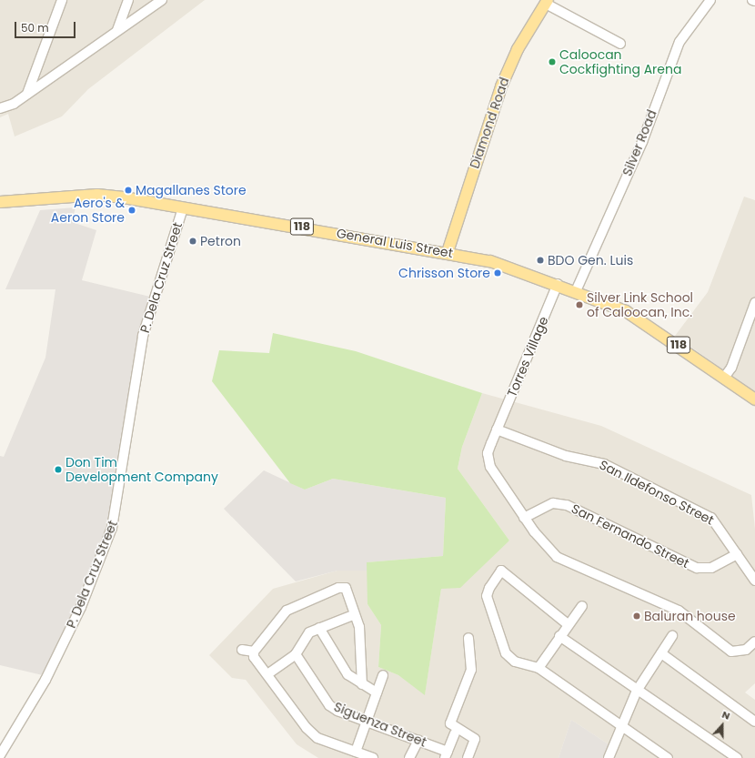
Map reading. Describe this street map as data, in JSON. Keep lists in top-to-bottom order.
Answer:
{
  "streets": {
    "main road": ["Diamond Road", "118", "General Luis Street"],
    "street": [
      "Silver Road",
      "P. Dela Cruz Street",
      "Torres Village",
      "San Ildefonso Street",
      "San Fernando Street",
      "Siguenza Street"
    ]
  },
  "crossings": [
    ["Diamond Road", "General Luis Street"],
    ["Silver Road", "General Luis Street"],
    ["General Luis Street", "P. Dela Cruz Street"],
    ["General Luis Street", "Torres Village"],
    ["Torres Village", "San Ildefonso Street"],
    ["San Ildefonso Street", "San Fernando Street"]
  ],
  "places": [
    "Caloocan Cockfighting Arena",
    "Magallanes Store",
    "Aero's & Aeron Store",
    "Petron",
    "BDO Gen. Luis",
    "Chrisson Store",
    "Silver Link School of Caloocan, Inc.",
    "Don Tim Development Company",
    "Baluran house"
  ],
  "scale_bar": "50 m",
  "north": "top"
}
